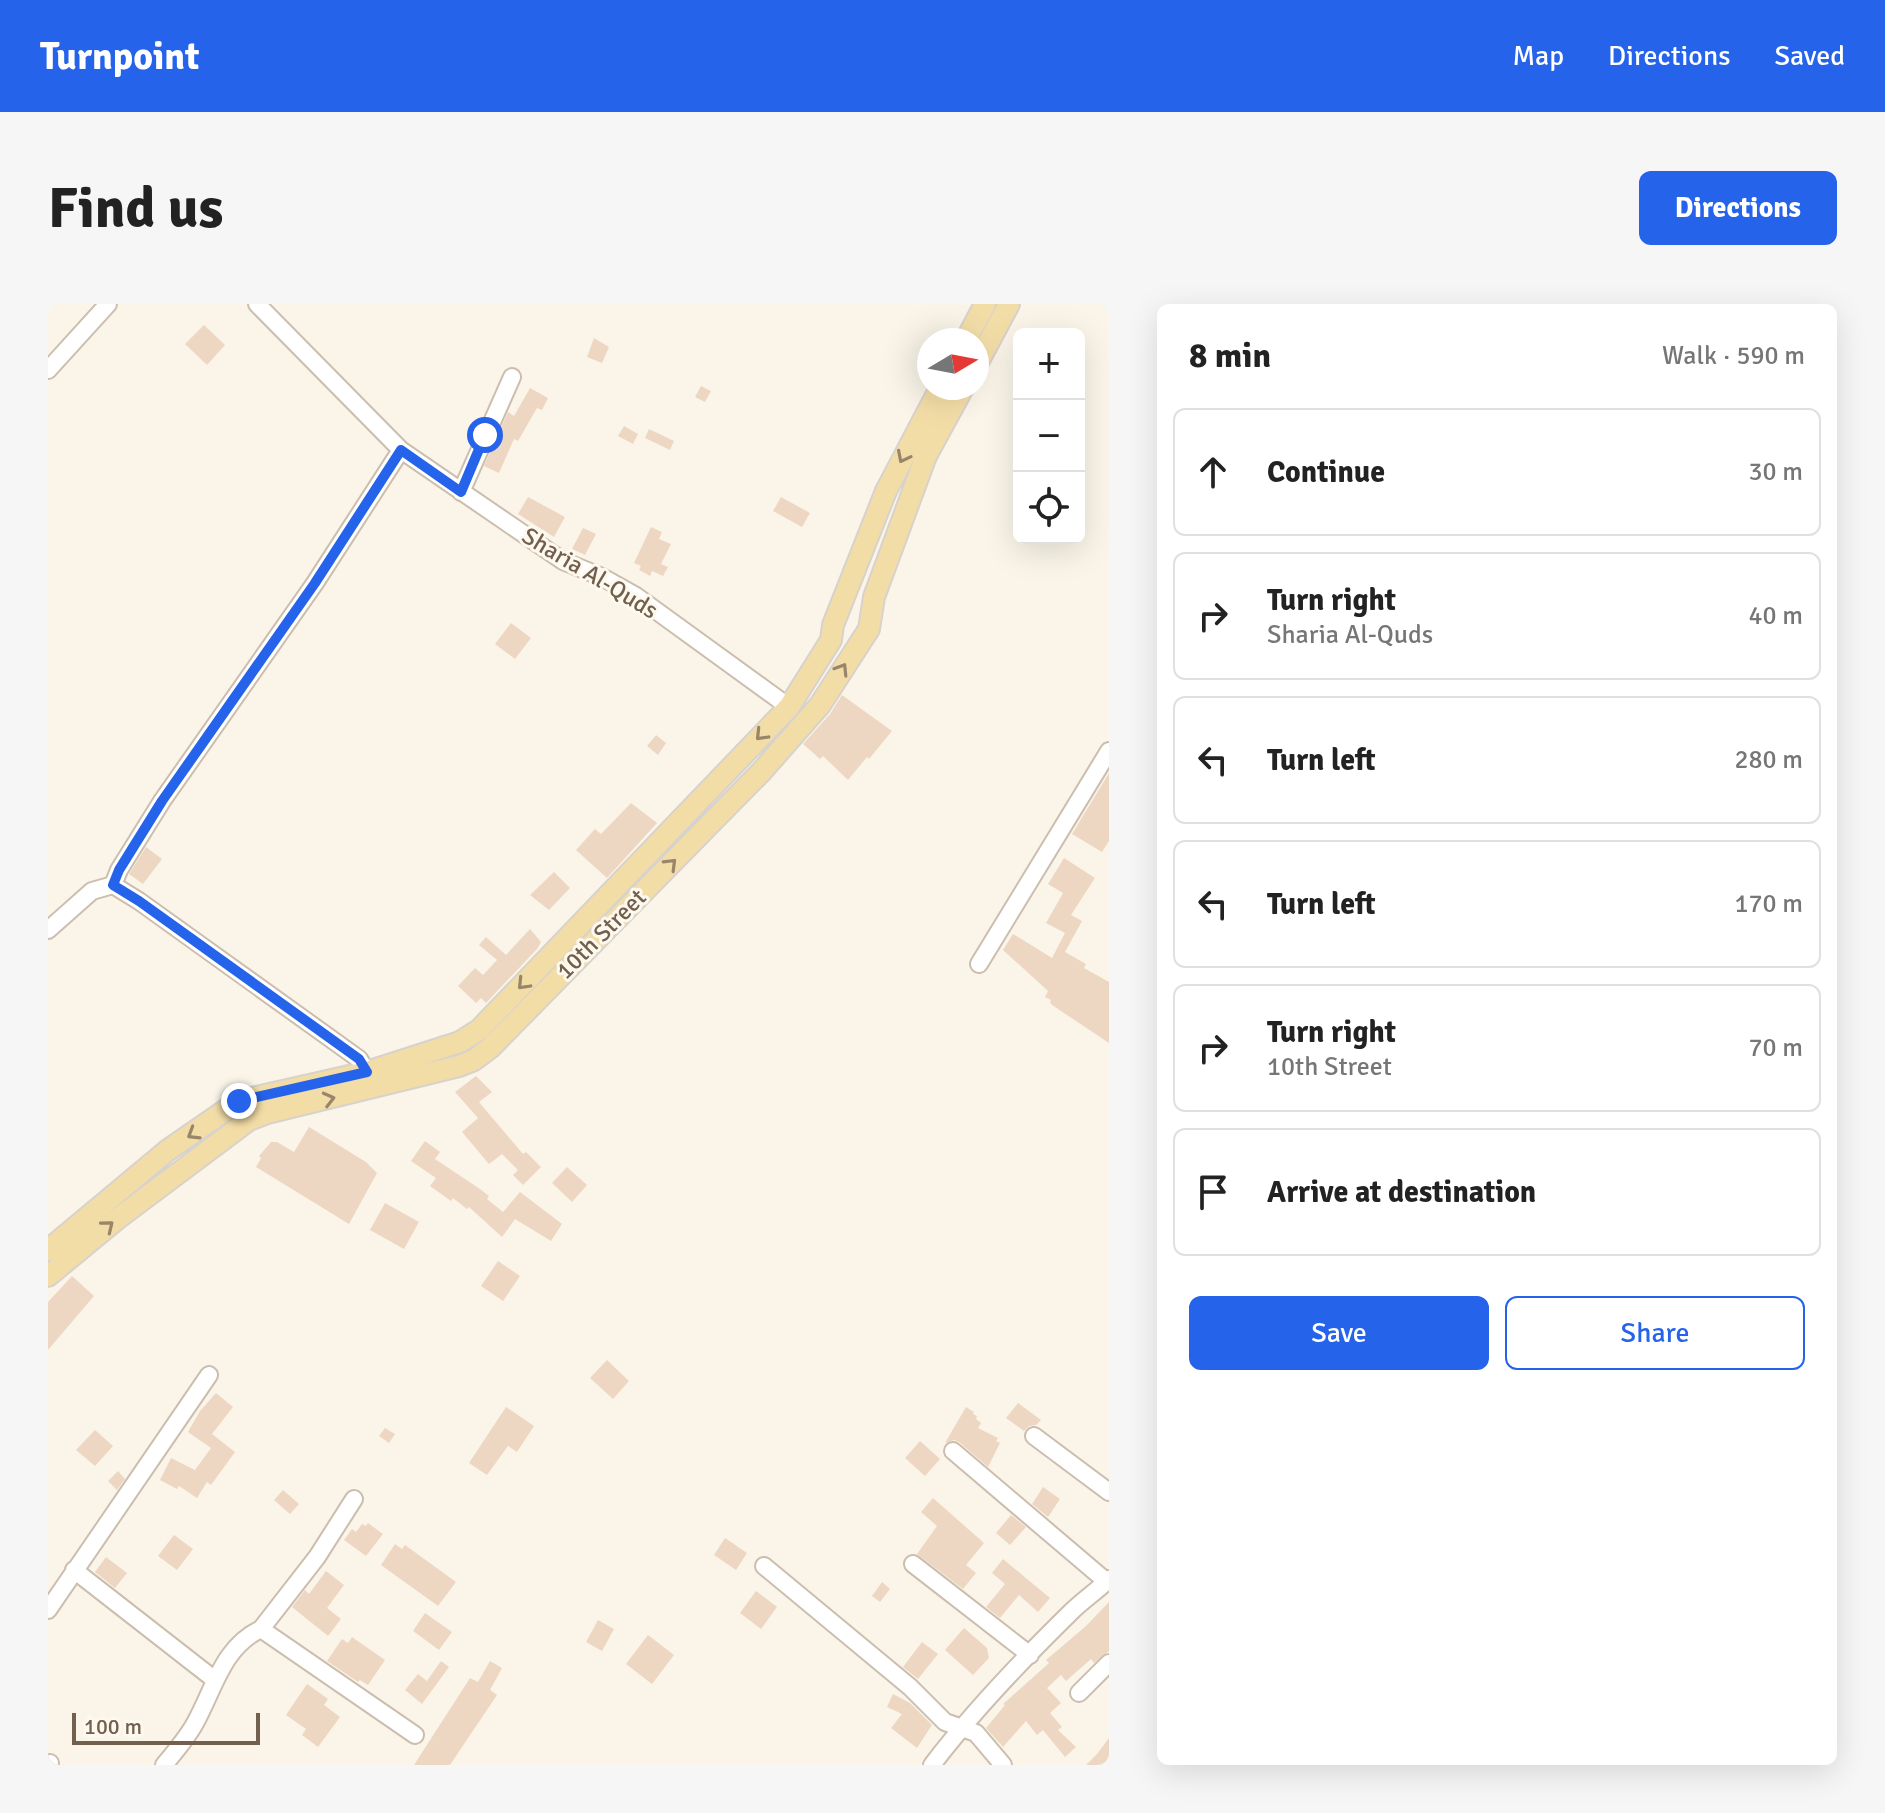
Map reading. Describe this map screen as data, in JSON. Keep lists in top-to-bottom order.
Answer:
{
  "streets": {
    "main road": ["10th Street"],
    "street": ["Sharia Al-Quds"]
  },
  "crossings": [
    ["Sharia Al-Quds", "10th Street"]
  ],
  "scale_bar": "100 m",
  "north": "right",
  "page": {
    "header": "Turnpoint",
    "nav": ["Map", "Directions", "Saved"],
    "buttons": [
      "Directions",
      ["Save", "Share"]
    ],
    "title": "Find us",
    "heading": ["8 min", "Walk · 590 m"],
    "map_buttons": ["+", "−"],
    "list": [
      ["Continue", "30 m"],
      ["Turn right", "Sharia Al-Quds", "40 m"],
      ["Turn left", "280 m"],
      ["Turn left", "170 m"],
      ["Turn right", "10th Street", "70 m"],
      "Arrive at destination"
    ],
    "scale": "100 m"
  }
}
